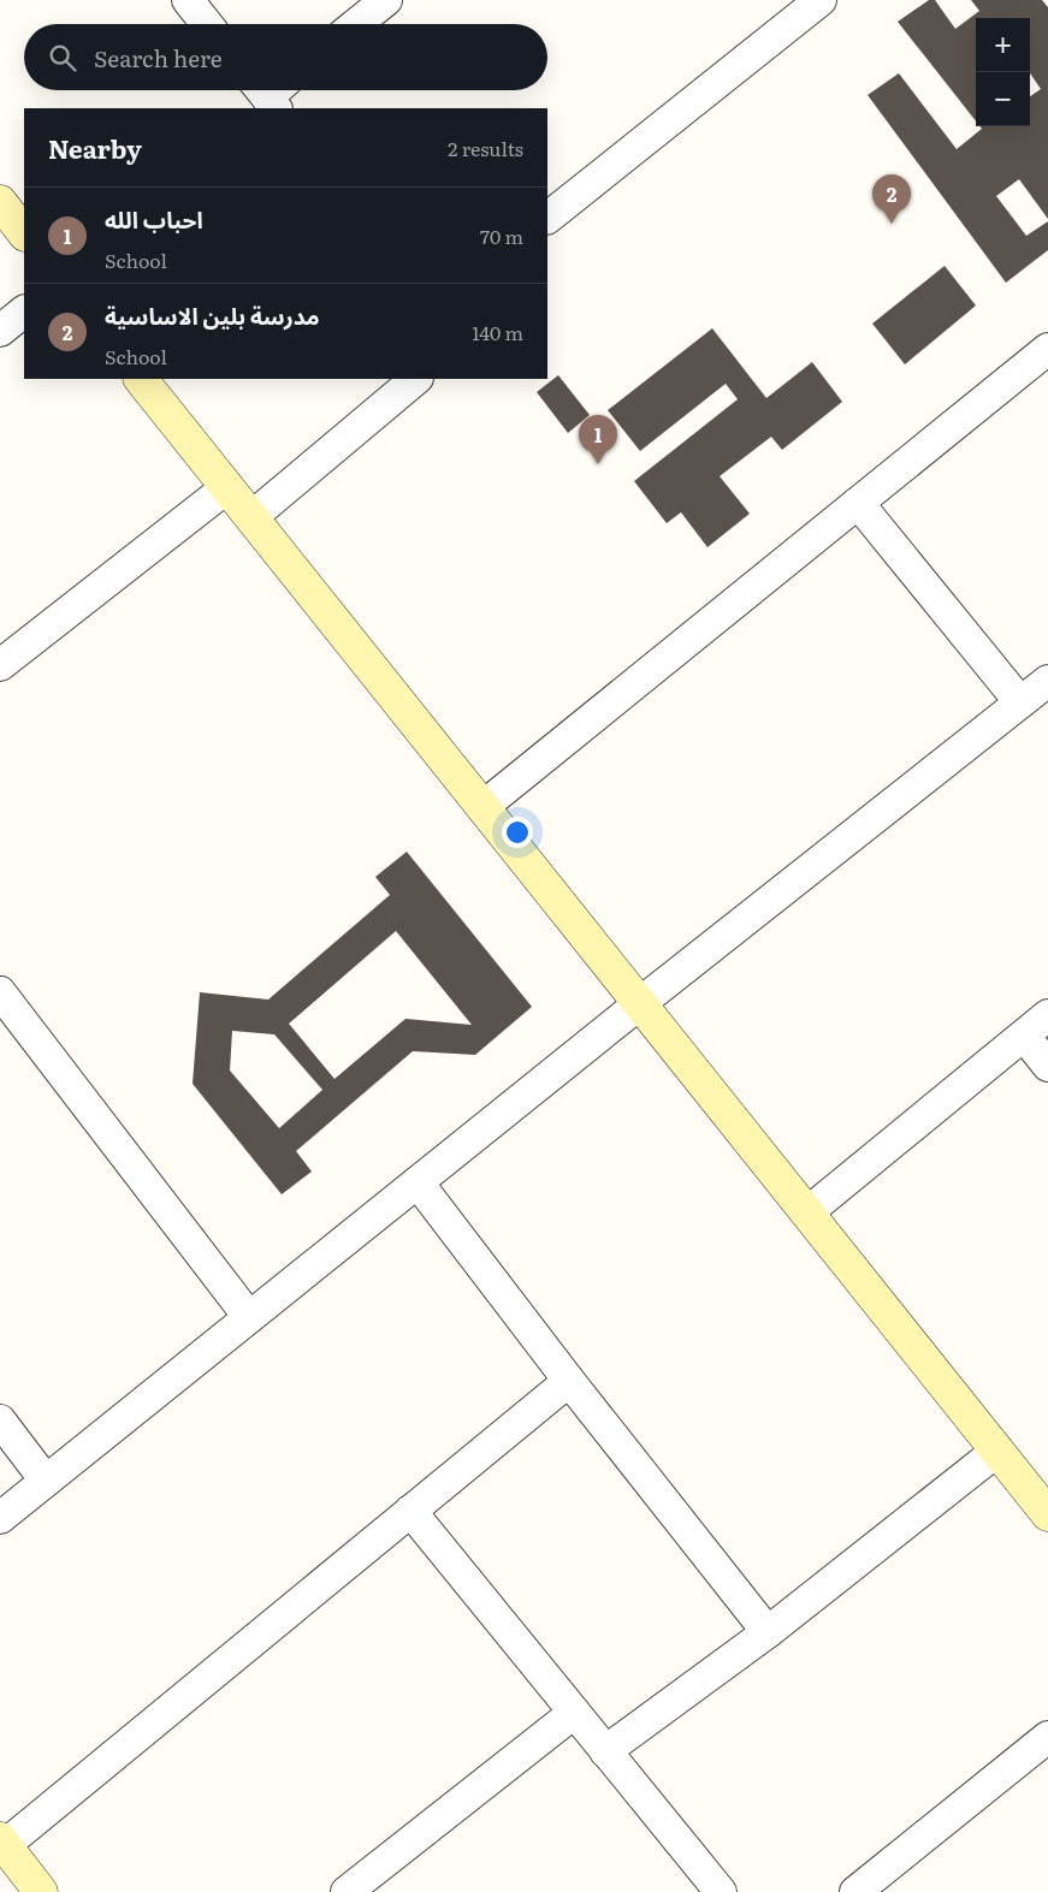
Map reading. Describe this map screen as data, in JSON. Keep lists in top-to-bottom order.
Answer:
{
  "page": {
    "map_buttons": ["+", "−"],
    "search": "Search here",
    "heading": ["Nearby", "2 results"],
    "pins": ["2", "1"],
    "list": [
      {
        "mark": "1",
        "name": "احباب الله",
        "note": "School",
        "value": "70 m"
      },
      {
        "mark": "2",
        "name": "مدرسة بلين الاساسية",
        "note": "School",
        "value": "140 m"
      }
    ]
  }
}
